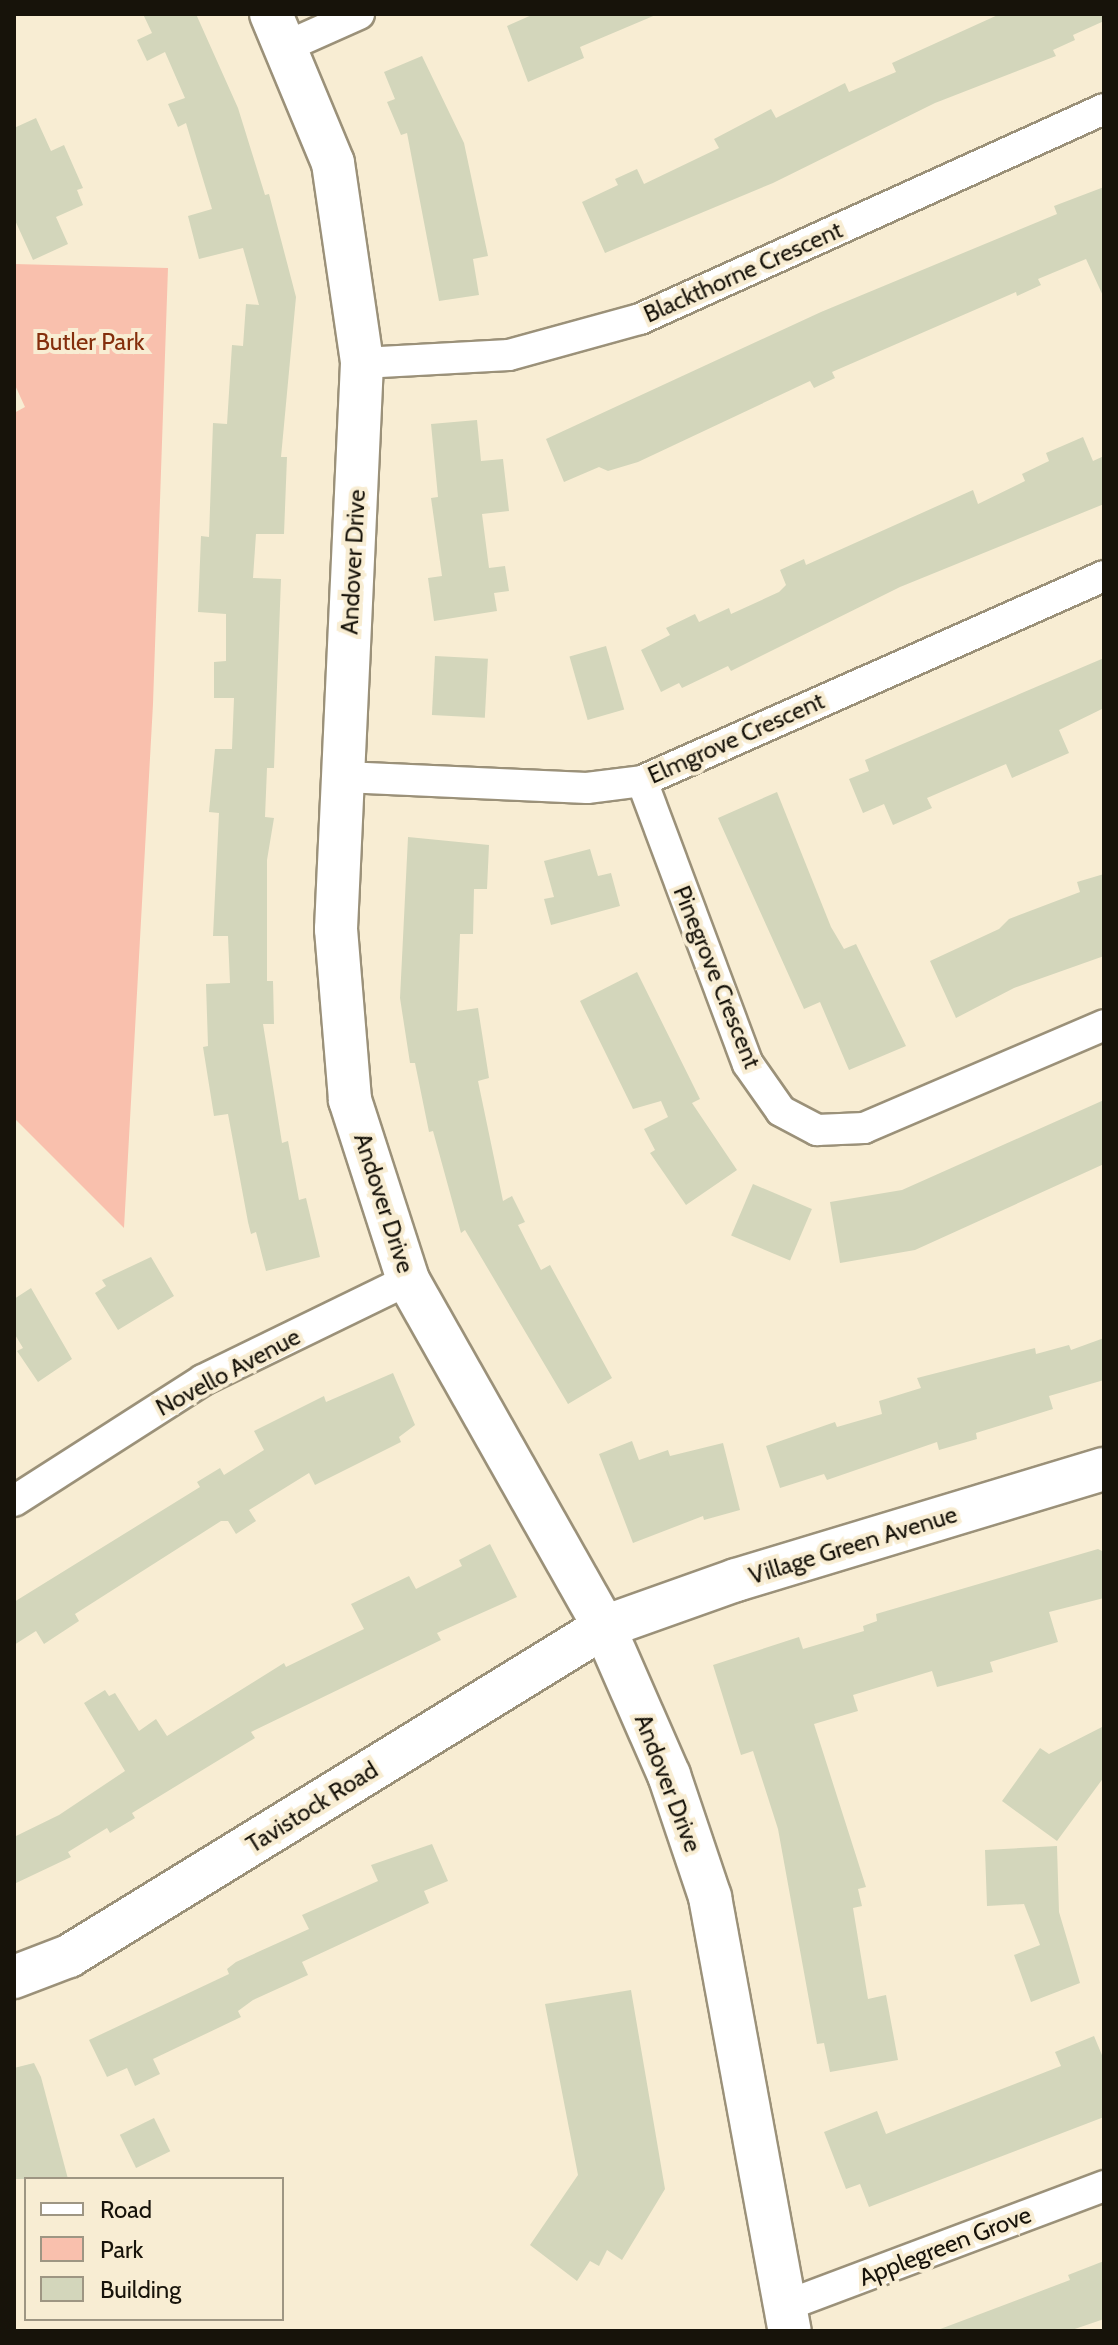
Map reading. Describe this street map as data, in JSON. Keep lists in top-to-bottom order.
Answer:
{
  "streets": {
    "street": [
      "Blackthorne Crescent",
      "Andover Drive",
      "Elmgrove Crescent",
      "Pinegrove Crescent",
      "Novello Avenue",
      "Village Green Avenue",
      "Tavistock Road",
      "Applegreen Grove"
    ]
  },
  "crossings": [
    ["Blackthorne Crescent", "Andover Drive"],
    ["Andover Drive", "Elmgrove Crescent"],
    ["Andover Drive", "Novello Avenue"],
    ["Andover Drive", "Village Green Avenue"],
    ["Andover Drive", "Tavistock Road"],
    ["Andover Drive", "Applegreen Grove"],
    ["Elmgrove Crescent", "Pinegrove Crescent"],
    ["Village Green Avenue", "Tavistock Road"]
  ],
  "parks": ["Butler Park"],
  "legend": ["Road", "Park", "Building"]
}
